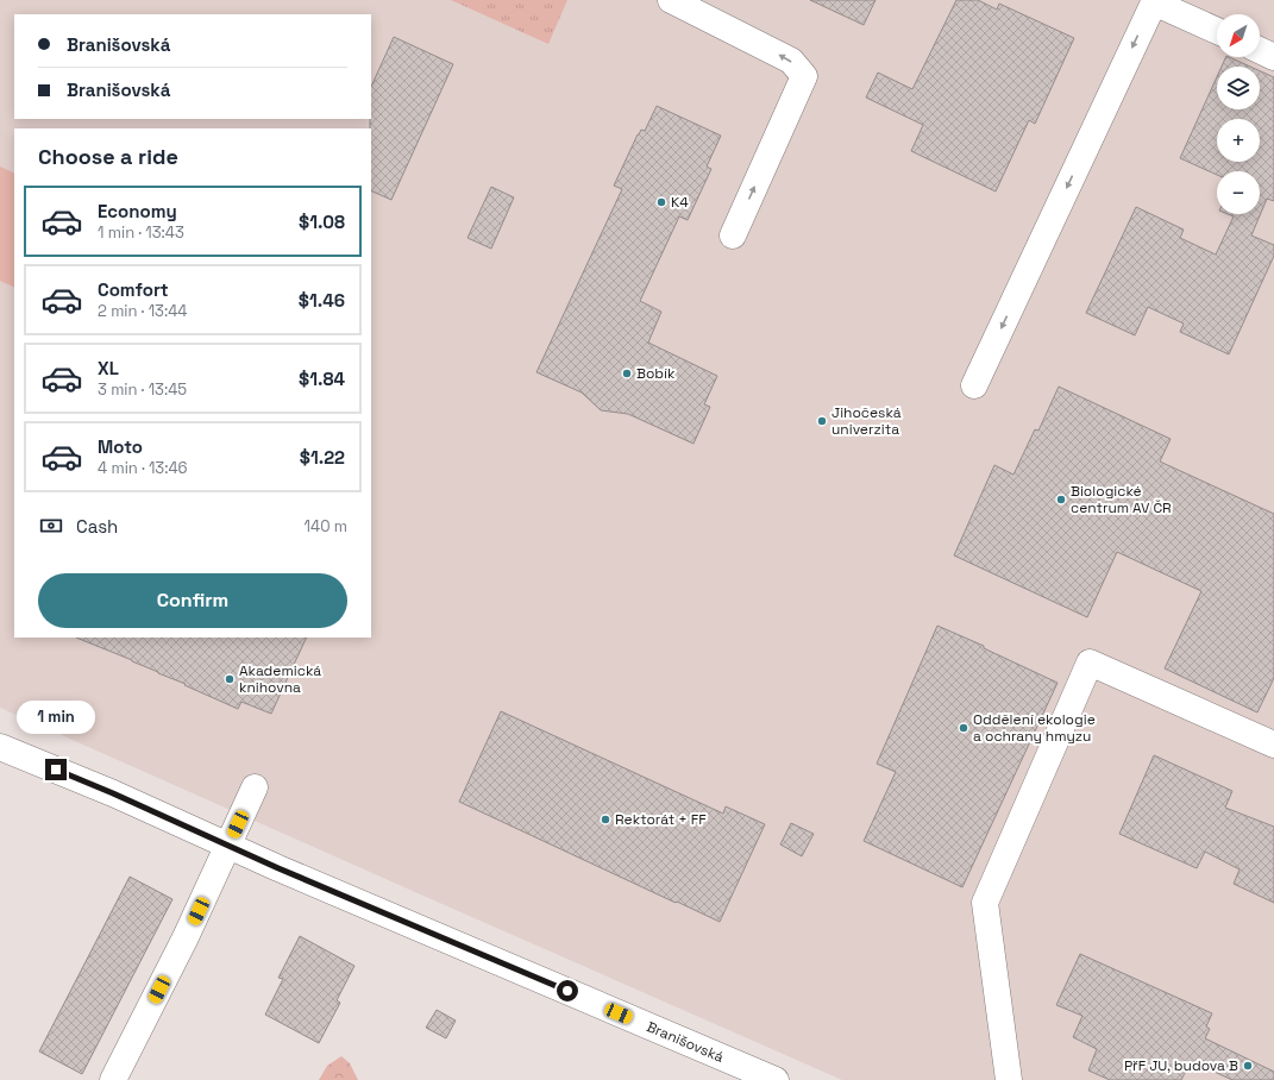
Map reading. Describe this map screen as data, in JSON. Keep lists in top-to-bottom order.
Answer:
{
  "streets": {
    "street": ["Branišovská"]
  },
  "places": [
    "K4",
    "Bobík",
    "Jihočeská univerzita",
    "Biologické centrum AV ČR",
    "Akademická knihovna",
    "Oddělení ekologie a ochrany hmyzu",
    "Rektorát + FF",
    "PřF JU, budova B"
  ],
  "north": "bottom left",
  "page": {
    "map_buttons": ["+", "−"],
    "banner": ["Branišovská", "Branišovská"],
    "heading": "Choose a ride",
    "list": [
      {
        "name": "Economy",
        "note": "1 min · 13:43",
        "value": "$1.08"
      },
      {
        "name": "Comfort",
        "note": "2 min · 13:44",
        "value": "$1.46"
      },
      {
        "name": "XL",
        "note": "3 min · 13:45",
        "value": "$1.84"
      },
      {
        "name": "Moto",
        "note": "4 min · 13:46",
        "value": "$1.22"
      }
    ],
    "pay": ["Cash", "140 m"],
    "buttons": "Confirm",
    "bubble": "1 min"
  }
}
